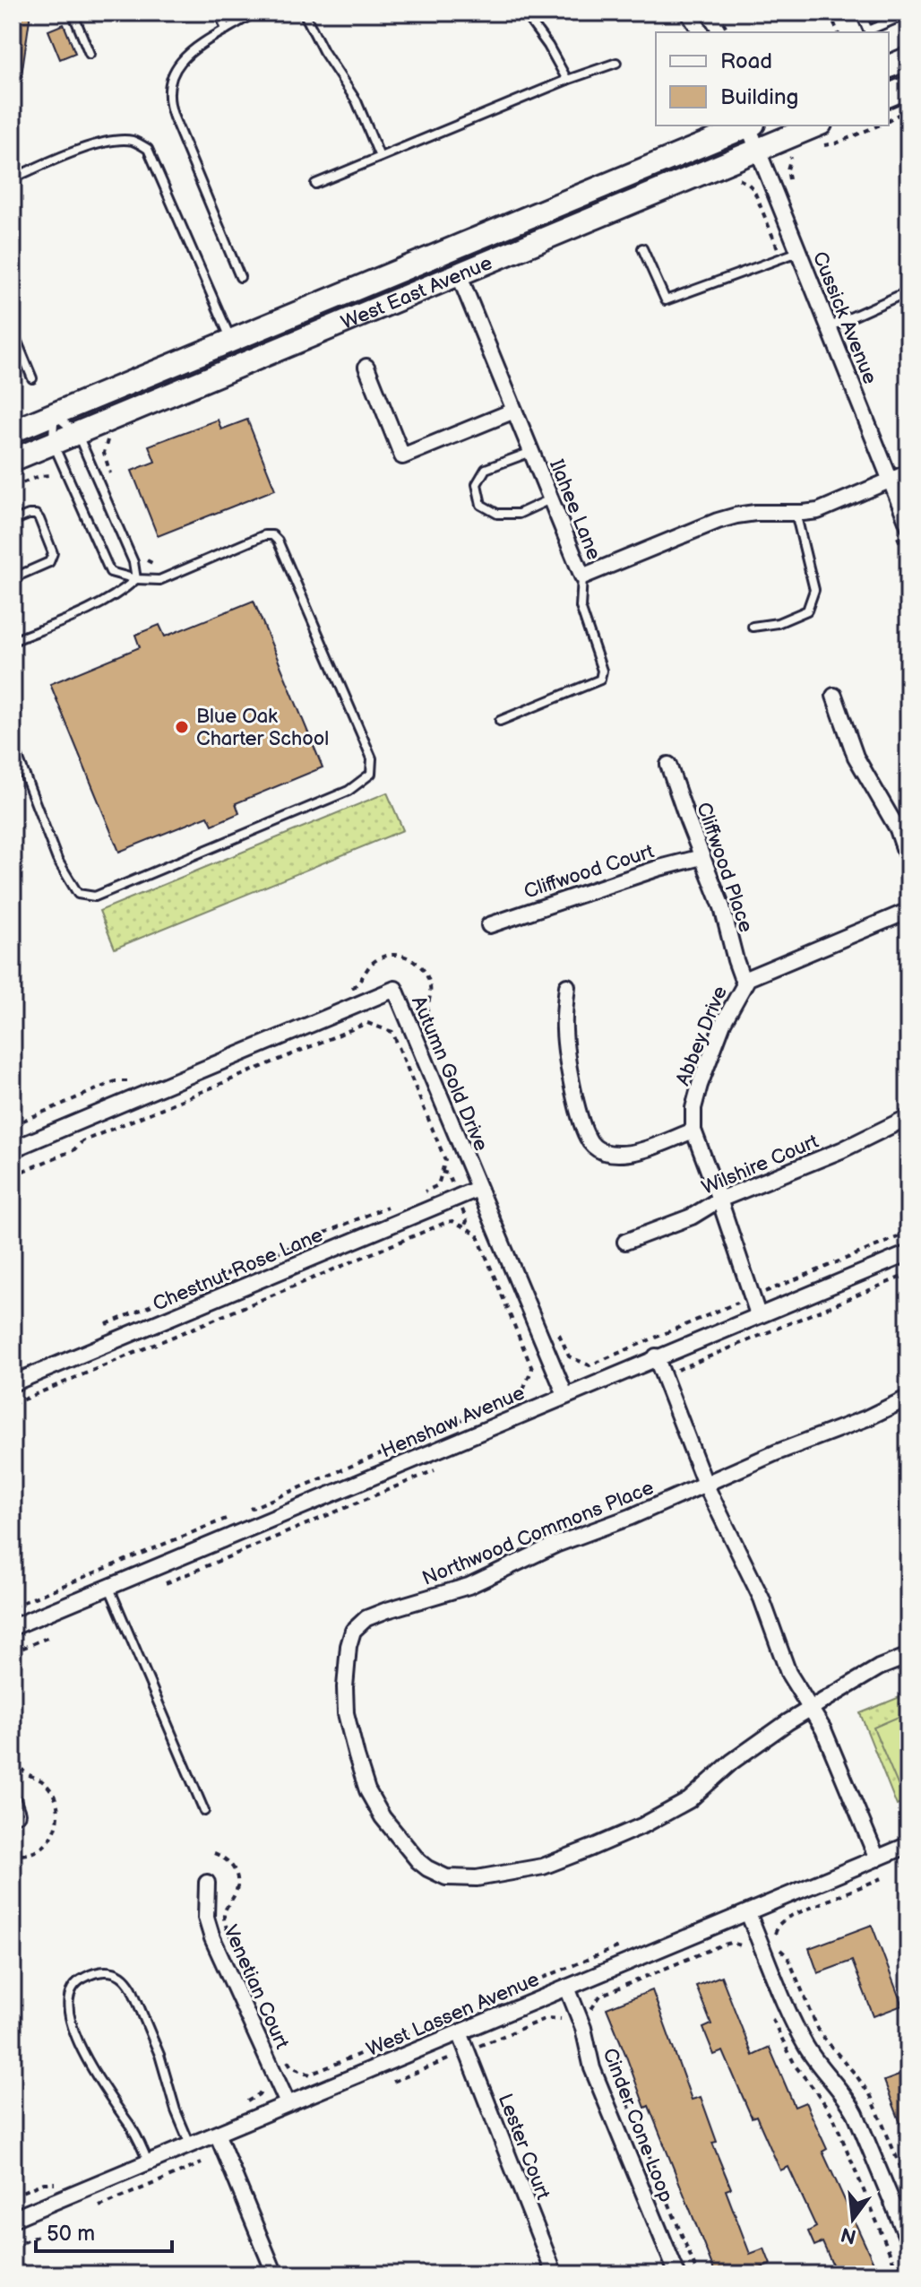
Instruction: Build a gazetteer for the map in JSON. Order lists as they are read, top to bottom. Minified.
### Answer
{"streets":{"main road":["West East Avenue"],"street":["Cussick Avenue","Ilahee Lane","Cliffwood Place","Cliffwood Court","Abbey Drive","Autumn Gold Drive","Wilshire Court","Chestnut Rose Lane","Henshaw Avenue","Northwood Commons Place","Venetian Court","West Lassen Avenue","Cinder Cone Loop","Lester Court"]},"crossings":[["West East Avenue","Cussick Avenue"],["West East Avenue","Ilahee Lane"],["Cussick Avenue","Ilahee Lane"],["Cliffwood Place","Cliffwood Court"],["Cliffwood Place","Abbey Drive"],["Abbey Drive","Wilshire Court"],["Abbey Drive","Henshaw Avenue"],["Autumn Gold Drive","Chestnut Rose Lane"],["Autumn Gold Drive","Henshaw Avenue"],["Venetian Court","West Lassen Avenue"],["West Lassen Avenue","Cinder Cone Loop"],["West Lassen Avenue","Lester Court"]],"places":["Blue Oak Charter School"],"legend":["Road","Building"],"scale_bar":"50 m","north":"bottom"}
